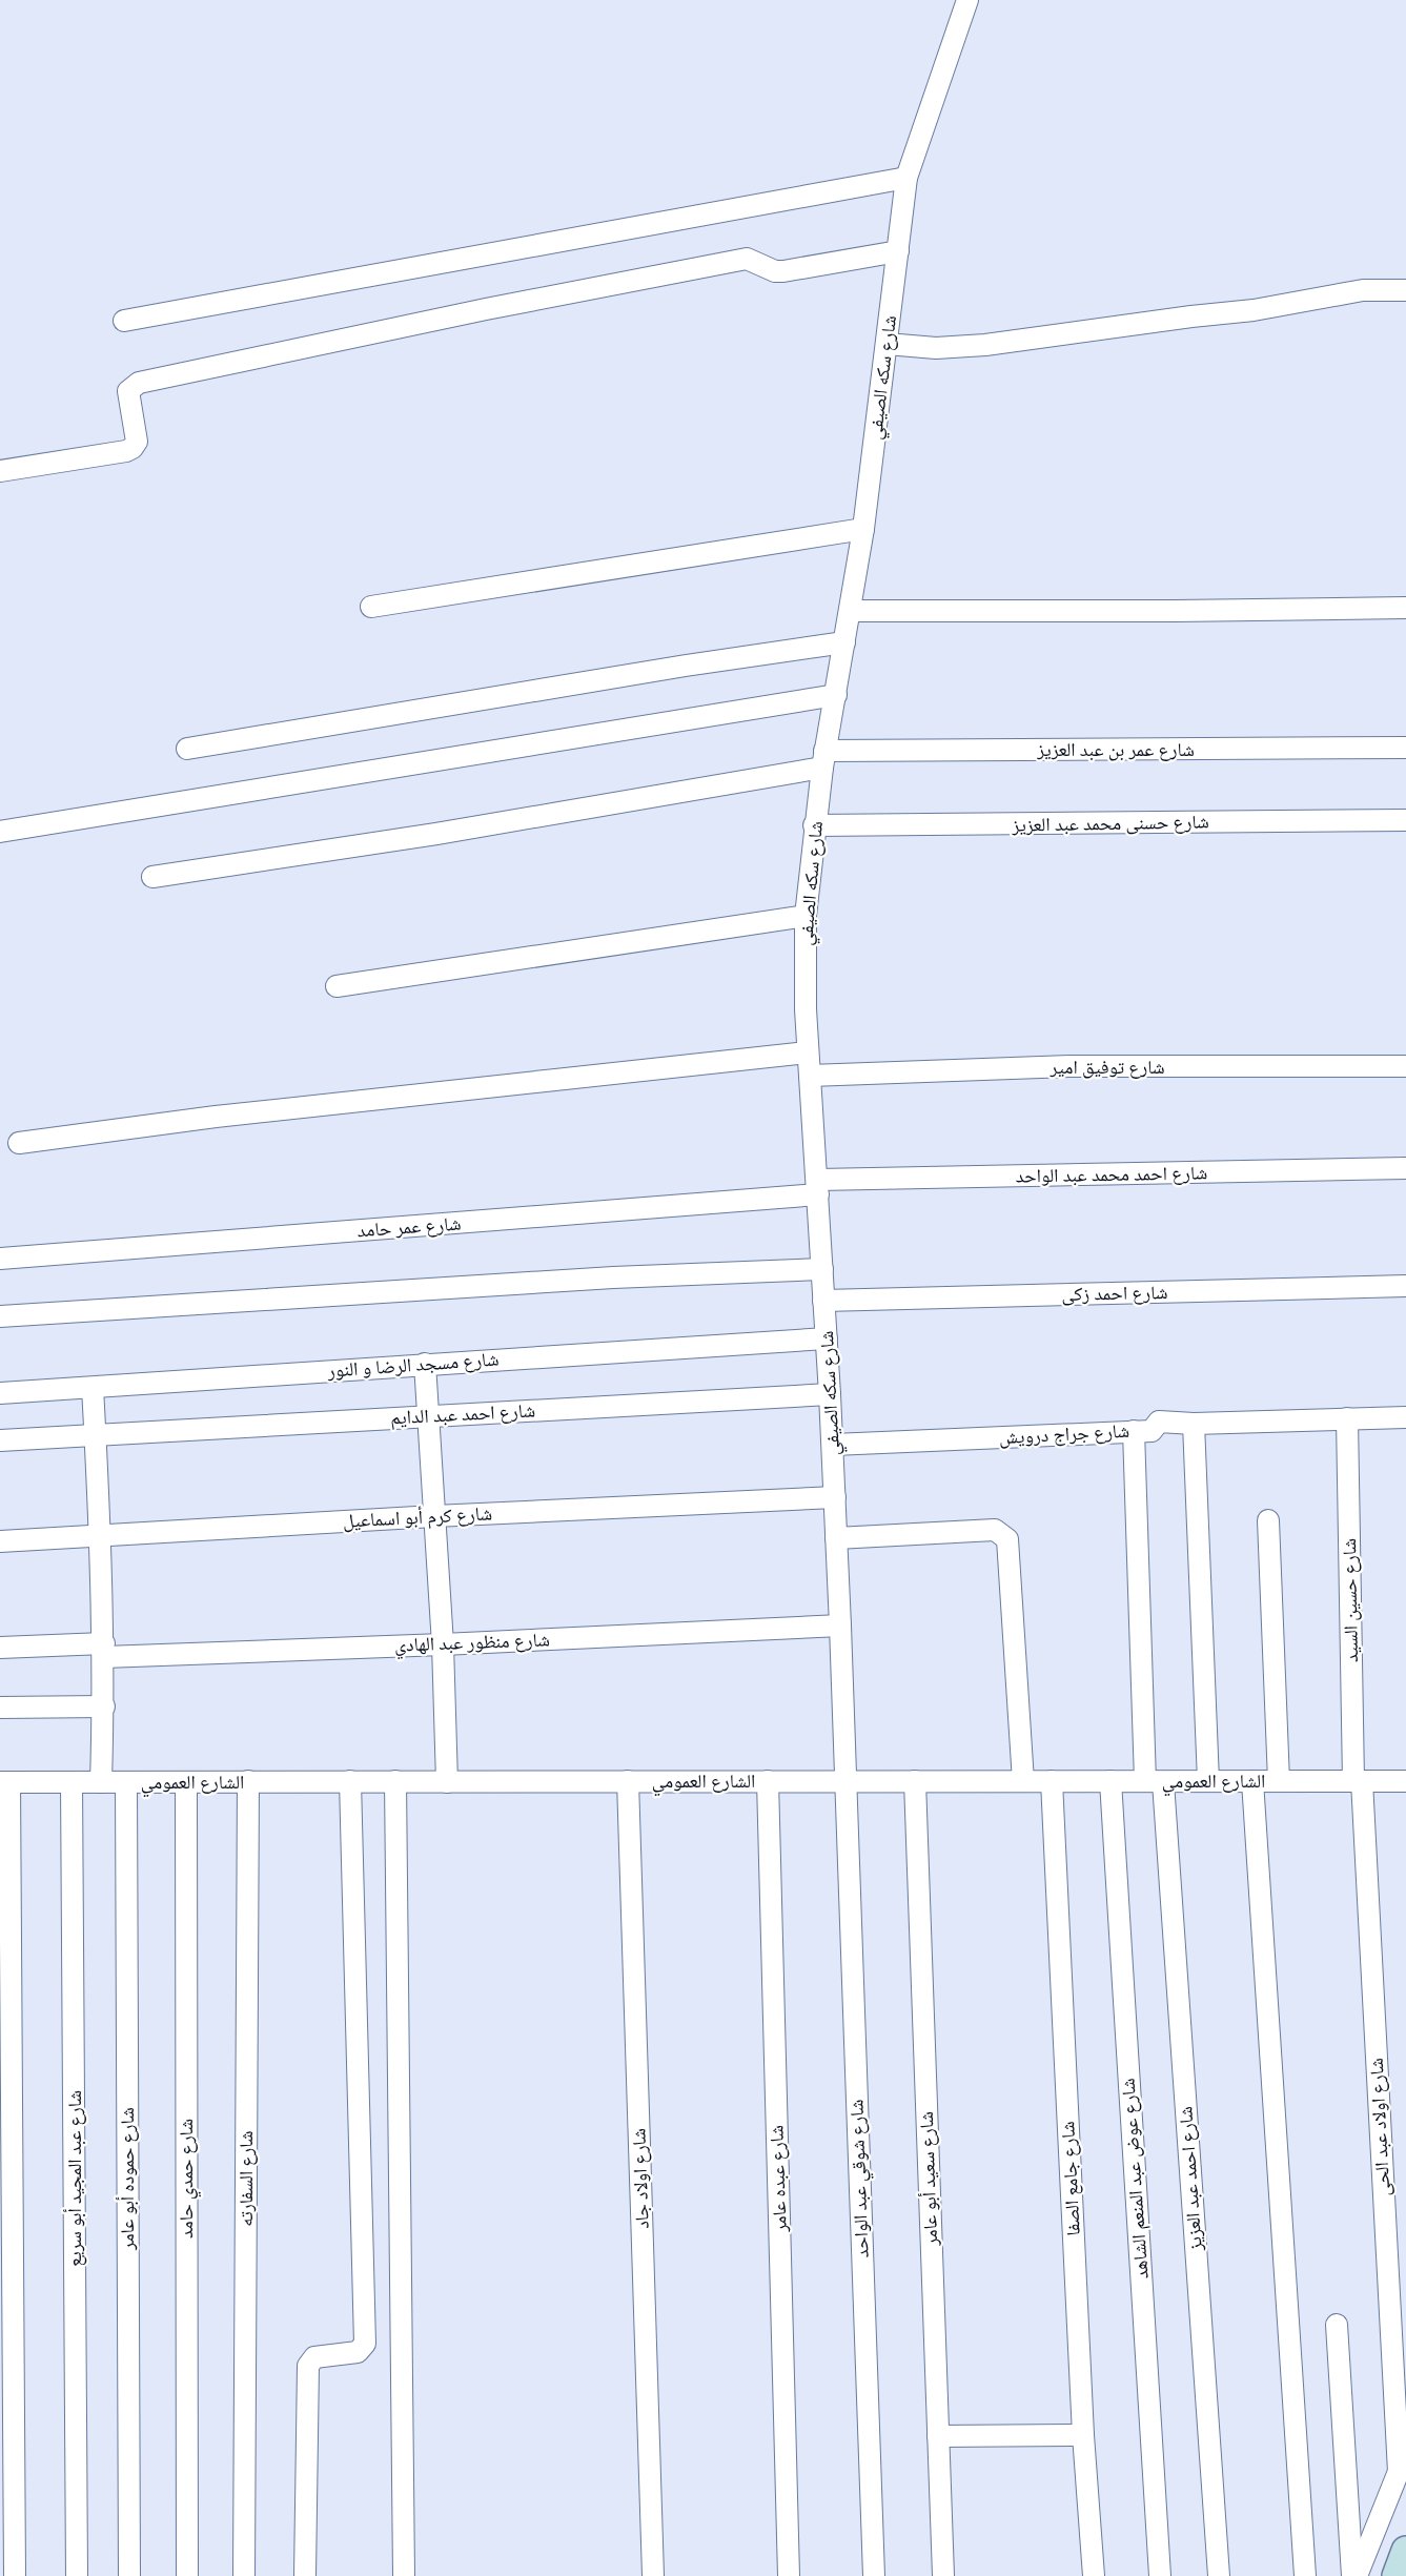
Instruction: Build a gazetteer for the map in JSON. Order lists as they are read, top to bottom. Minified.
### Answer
{"streets":{"street":["شارع سكه الصيفي","شارع عمر بن عبد العزيز","شارع حسنى محمد عبد العزيز","شارع توفيق امير","شارع احمد محمد عبد الواحد","شارع عمر حامد","شارع احمد زكى","شارع مسجد الرضا و النور","شارع احمد عبد الدايم","شارع جراج درويش","شارع كرم أبو اسماعيل","شارع حسين السيد","شارع منظور عبد الهادي","الشارع العمومي","شارع اولاد عبد الحى","شارع عبد المجيد أبو سريع","شارع حموده أبو عامر","شارع حمدي حامد","شارع السفارته","شارع اولاد جاد","شارع عبده عامر","شارع شوقي عبد الواحد","شارع سعيد أبو عامر","شارع جامع الصفا","شارع عوض عبد المنعم الشاهد","شارع احمد عبد العزيز"]},"crossings":[["شارع سكه الصيفي","شارع عمر بن عبد العزيز"],["شارع سكه الصيفي","شارع حسنى محمد عبد العزيز"],["شارع سكه الصيفي","شارع توفيق امير"],["شارع سكه الصيفي","شارع احمد محمد عبد الواحد"],["شارع سكه الصيفي","شارع عمر حامد"],["شارع سكه الصيفي","شارع احمد زكى"],["شارع سكه الصيفي","شارع مسجد الرضا و النور"],["شارع سكه الصيفي","شارع احمد عبد الدايم"],["شارع سكه الصيفي","شارع جراج درويش"],["شارع سكه الصيفي","شارع كرم أبو اسماعيل"],["شارع سكه الصيفي","شارع منظور عبد الهادي"],["شارع سكه الصيفي","الشارع العمومي"],["شارع سكه الصيفي","شارع شوقي عبد الواحد"],["شارع احمد محمد عبد الواحد","شارع عمر حامد"],["شارع جراج درويش","شارع حسين السيد"],["شارع جراج درويش","شارع احمد عبد العزيز"],["شارع حسين السيد","الشارع العمومي"],["شارع حسين السيد","شارع اولاد عبد الحى"],["الشارع العمومي","شارع اولاد عبد الحى"],["الشارع العمومي","شارع عبد المجيد أبو سريع"],["الشارع العمومي","شارع حموده أبو عامر"],["الشارع العمومي","شارع حمدي حامد"],["الشارع العمومي","شارع السفارته"],["الشارع العمومي","شارع اولاد جاد"],["الشارع العمومي","شارع عبده عامر"],["الشارع العمومي","شارع شوقي عبد الواحد"],["الشارع العمومي","شارع سعيد أبو عامر"],["الشارع العمومي","شارع جامع الصفا"],["الشارع العمومي","شارع عوض عبد المنعم الشاهد"],["الشارع العمومي","شارع احمد عبد العزيز"]]}
